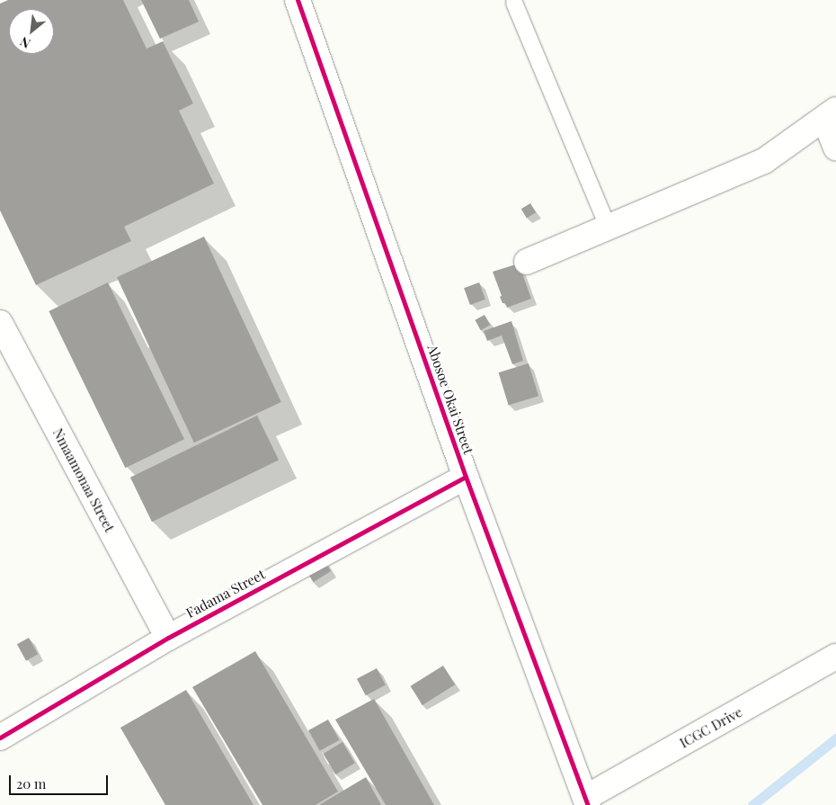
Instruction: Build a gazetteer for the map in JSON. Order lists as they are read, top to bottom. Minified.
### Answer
{"streets":{"street":["Abosoe Okai Street","Nmaamonaa Street","Fadama Street","ICGC Drive"]},"crossings":[["Abosoe Okai Street","Fadama Street"],["Abosoe Okai Street","ICGC Drive"],["Nmaamonaa Street","Fadama Street"]],"scale_bar":"20 m","north":"bottom left"}
